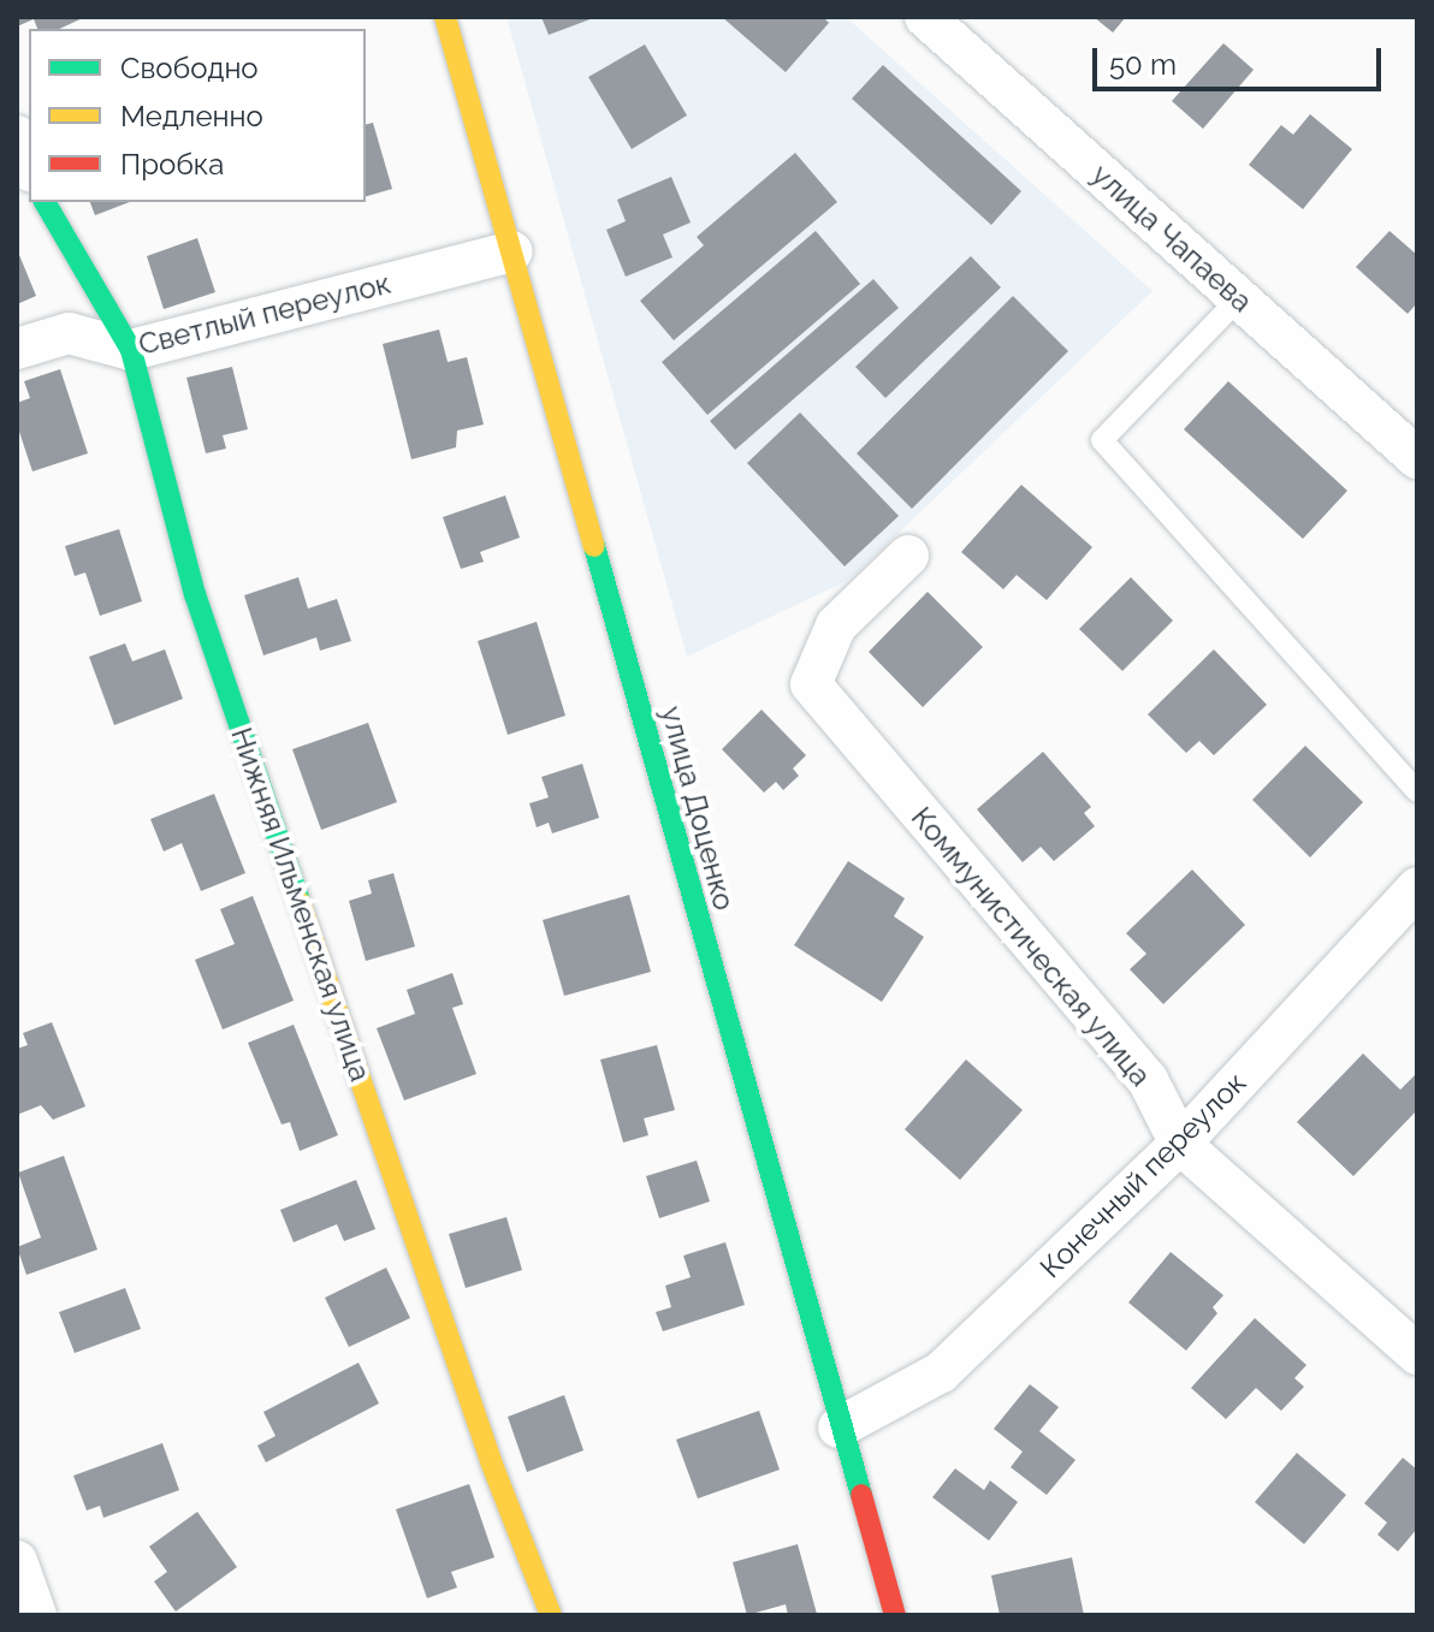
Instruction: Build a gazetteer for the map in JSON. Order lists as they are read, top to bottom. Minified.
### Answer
{"streets":{"main road":["улица Доценко","Нижняя Ильменская улица"],"street":["улица Чапаева","Светлый переулок","Коммунистическая улица","Конечный переулок"]},"crossings":[["Светлый переулок","улица Доценко"],["Светлый переулок","Нижняя Ильменская улица"],["улица Доценко","Конечный переулок"],["Коммунистическая улица","Конечный переулок"]],"legend":["Свободно","Медленно","Пробка"],"scale_bar":"50 m"}
